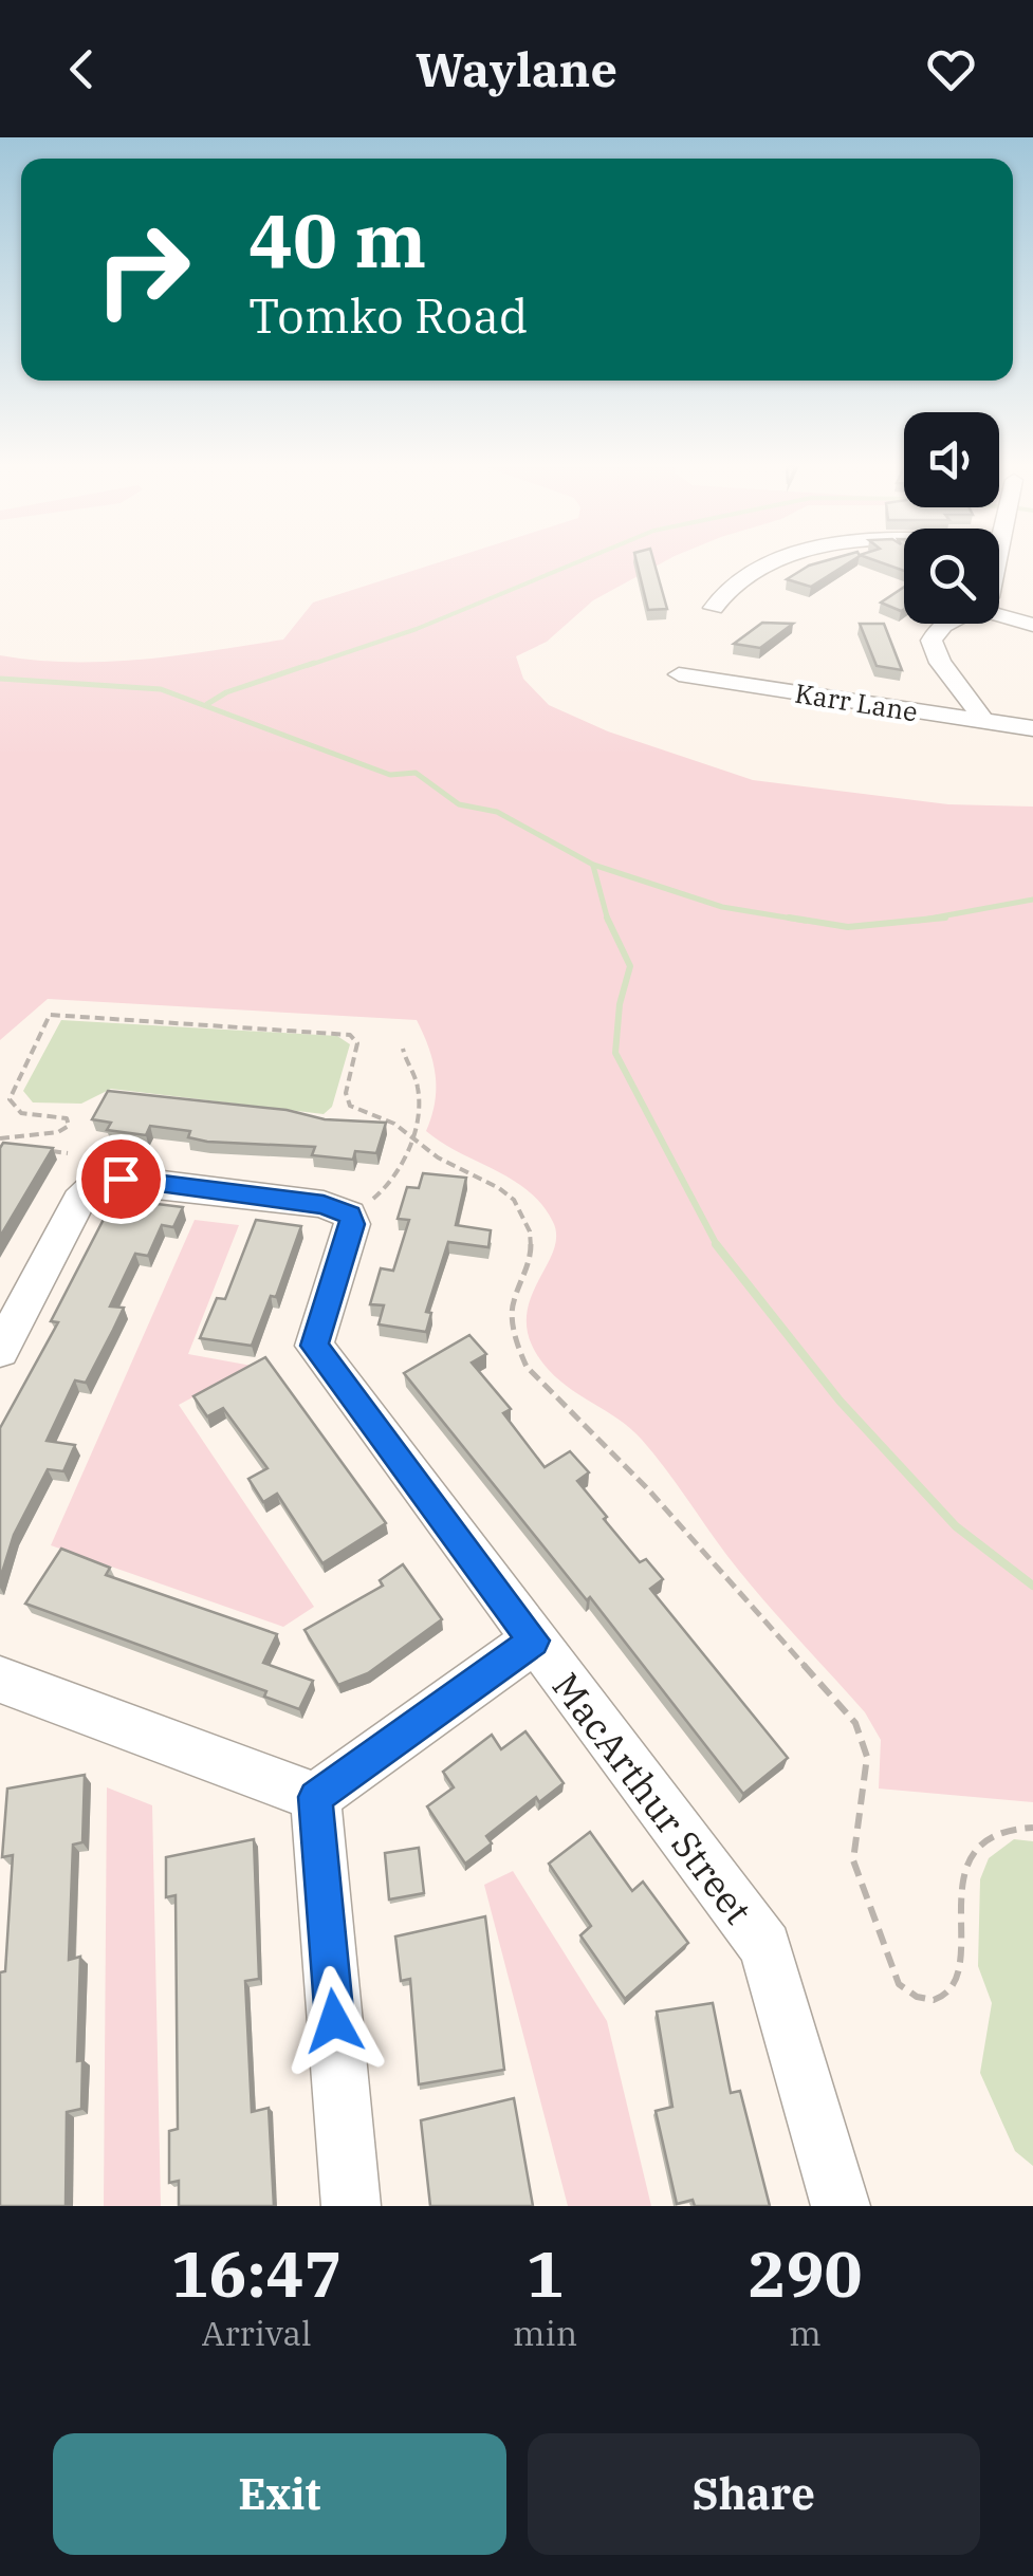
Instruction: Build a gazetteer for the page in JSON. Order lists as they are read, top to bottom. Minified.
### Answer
{"streets":{"street":["Karr Lane","MacArthur Street"]},"page":{"header":"Waylane","turn":["40 m","Tomko Road"],"eta":["16:47","Arrival","1","min","290","m"],"buttons":["Exit","Share"]}}
